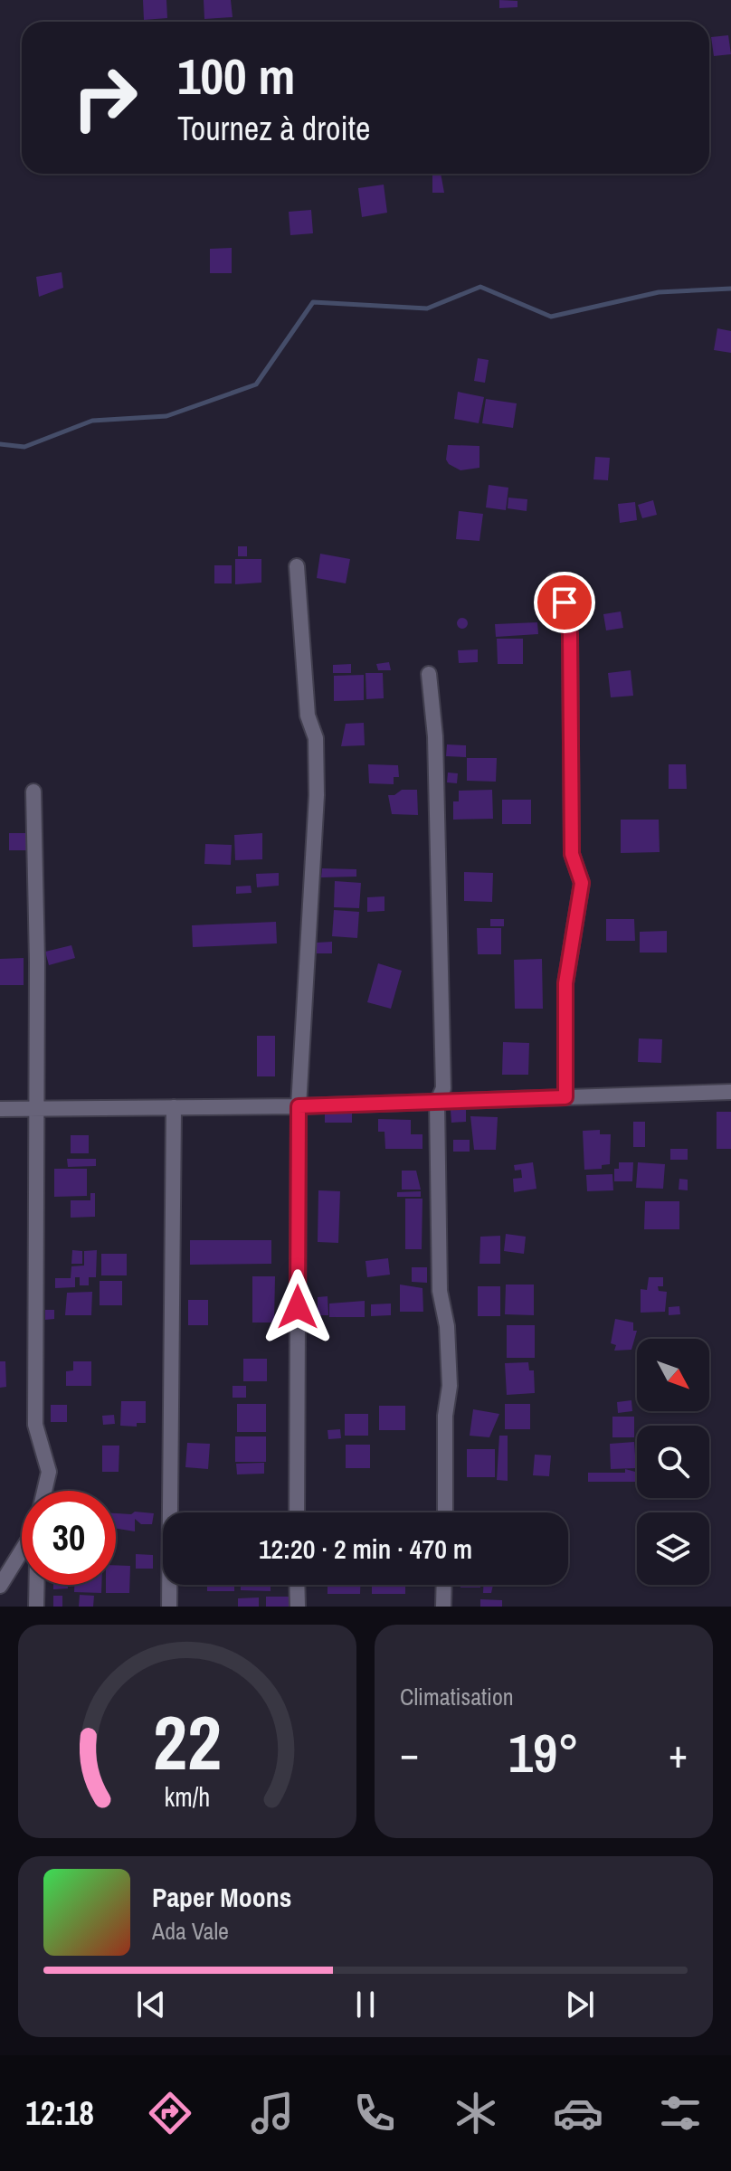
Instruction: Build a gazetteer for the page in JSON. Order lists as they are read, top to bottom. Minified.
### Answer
{"north":"bottom right","page":{"turn":["100 m","Tournez à droite"],"limit":"30","trip":"12:20 · 2 min · 470 m","tile":"Climatisation","heat":["−","19°","+"],"song":["Paper Moons","Ada Vale"],"tabs":"12:18","gauge":["22","km/h"]}}
